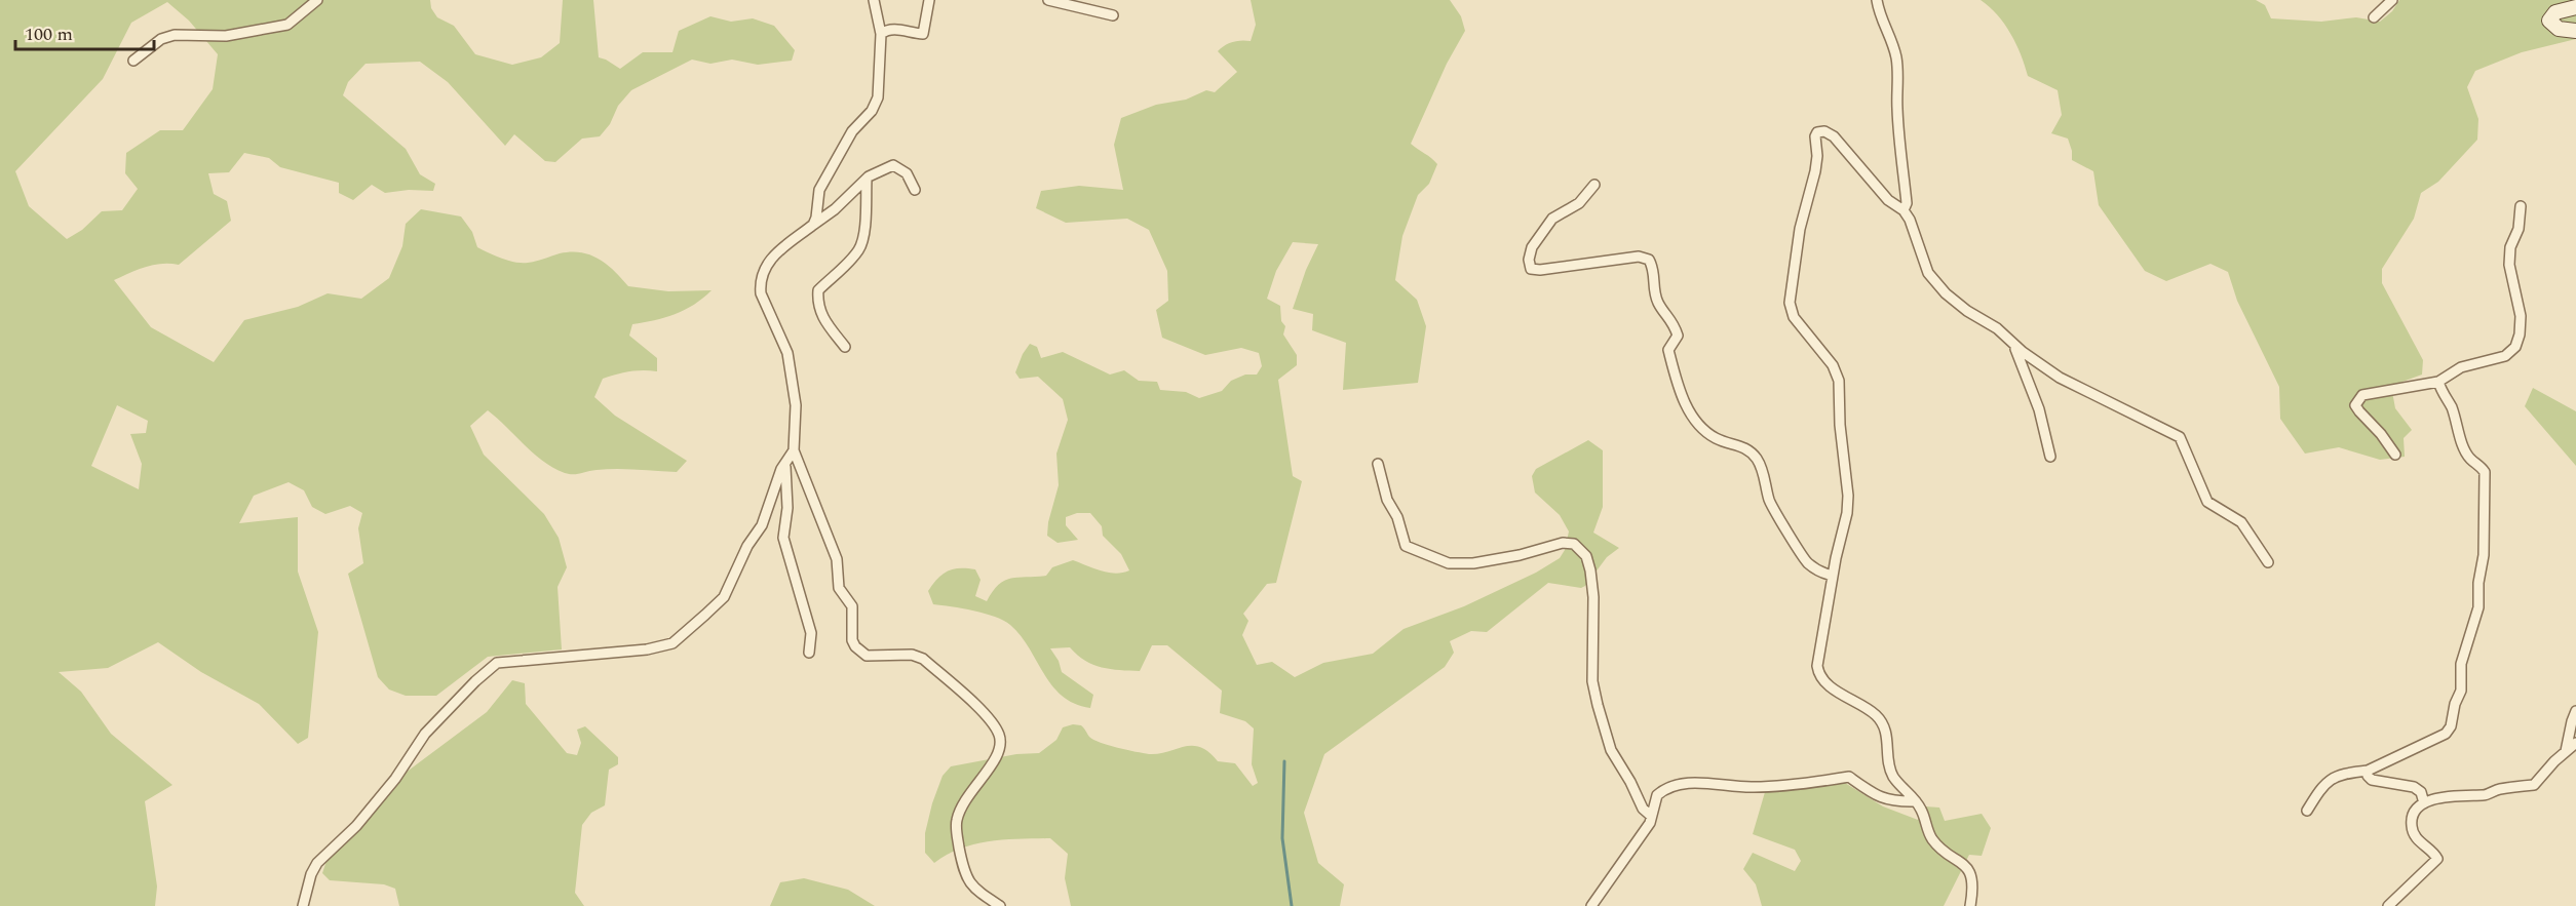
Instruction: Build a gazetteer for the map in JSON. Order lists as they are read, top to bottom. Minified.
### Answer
{"scale_bar":"100 m"}
